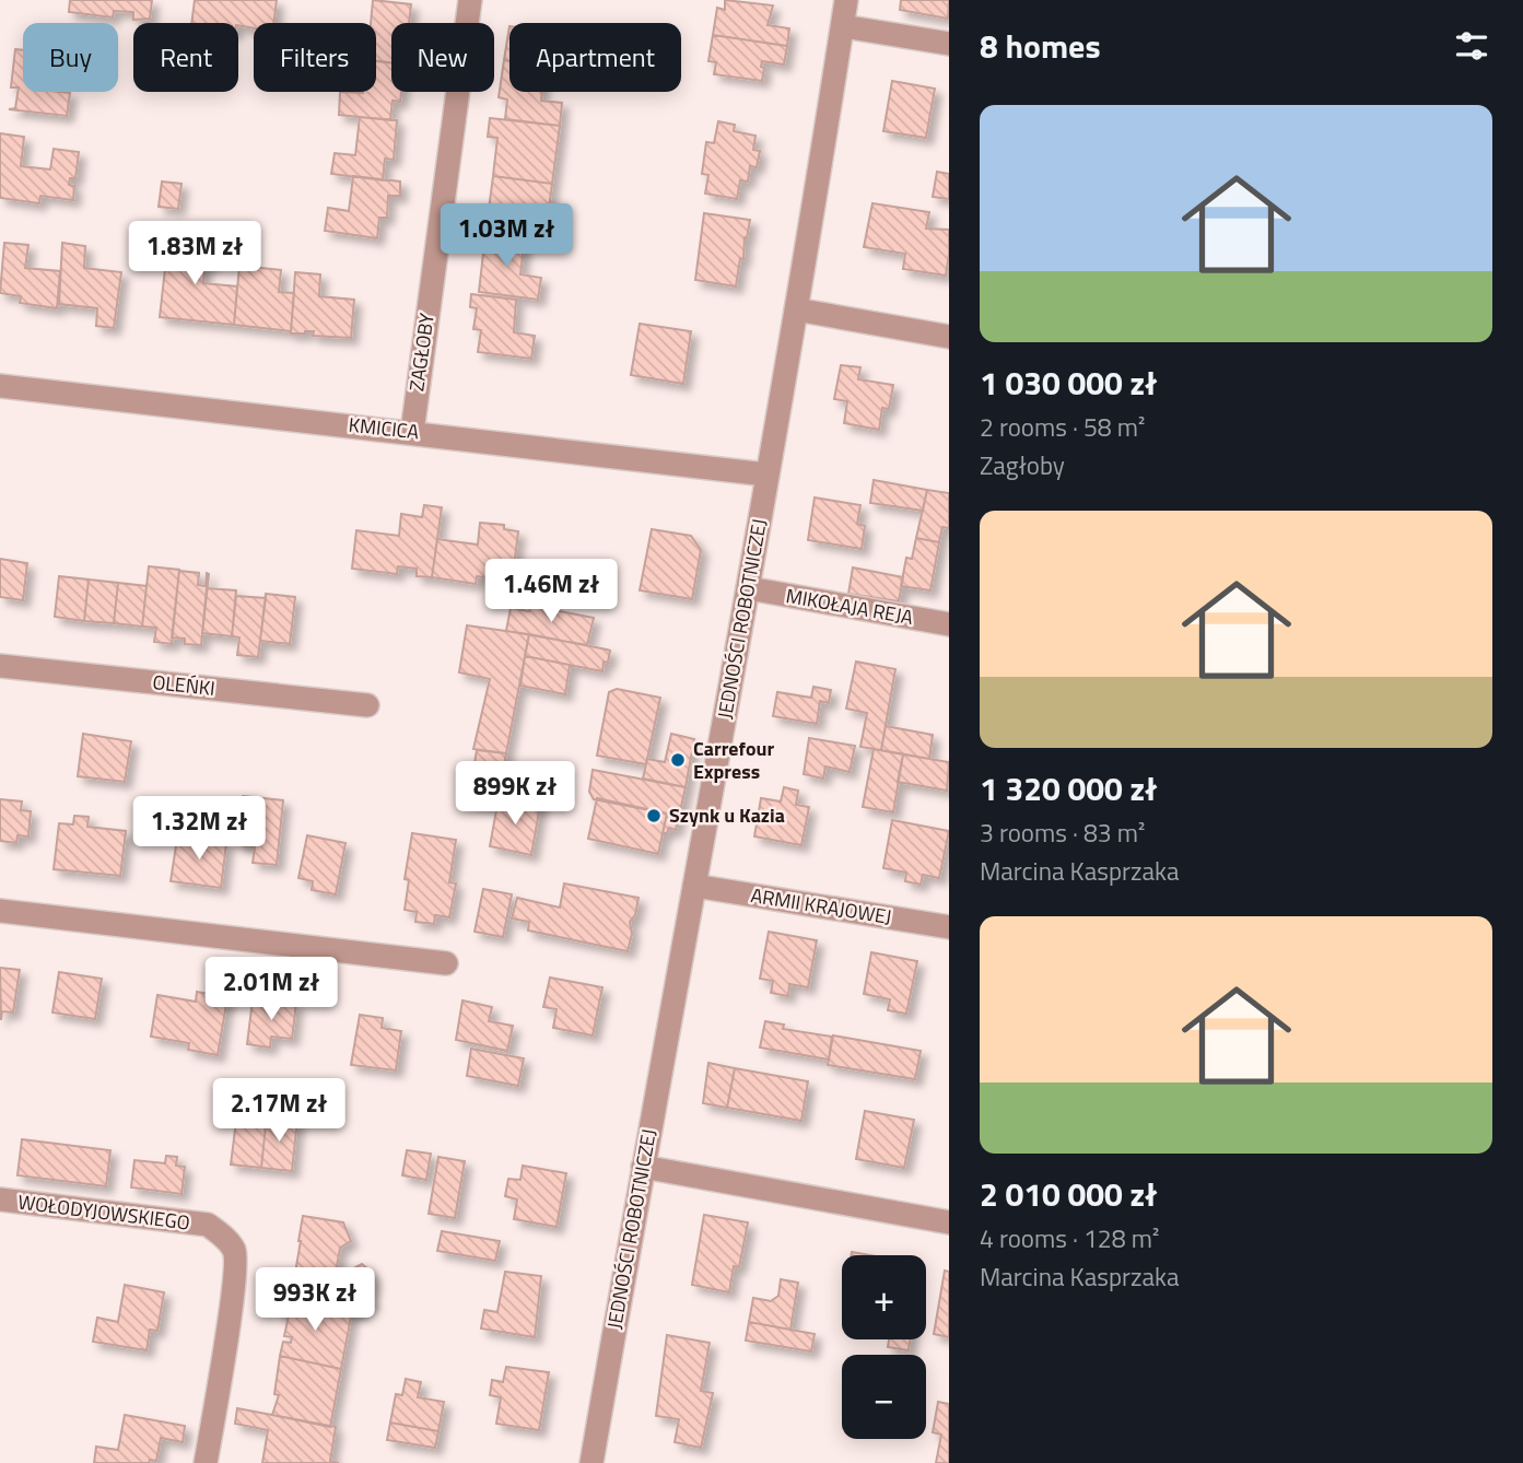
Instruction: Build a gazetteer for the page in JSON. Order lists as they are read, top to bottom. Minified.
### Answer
{"streets":{"street":["ZAGŁOBY","KMICICA","MIKOŁAJA REJA","JEDNOŚCI ROBOTNICZEJ","OLEŃKI","ARMII KRAJOWEJ","WOŁODYJOWSKIEGO"]},"crossings":[["ZAGŁOBY","KMICICA"],["KMICICA","JEDNOŚCI ROBOTNICZEJ"],["MIKOŁAJA REJA","JEDNOŚCI ROBOTNICZEJ"],["JEDNOŚCI ROBOTNICZEJ","ARMII KRAJOWEJ"]],"places":["Carrefour Express","Szynk u Kazia"],"page":{"heading":"8 homes","chip":["Buy","Rent","Filters","New","Apartment"],"list":[{"name":"1 030 000 zł","note":"2 rooms · 58 m² · Zagłoby"},{"name":"1 320 000 zł","note":"3 rooms · 83 m² · Marcina Kasprzaka"},{"name":"2 010 000 zł","note":"4 rooms · 128 m² · Marcina Kasprzaka"}],"price":["1.03M zł","1.83M zł","1.46M zł","899K zł","1.32M zł","2.01M zł","2.17M zł","993K zł"],"map_buttons":["+","−"]}}
